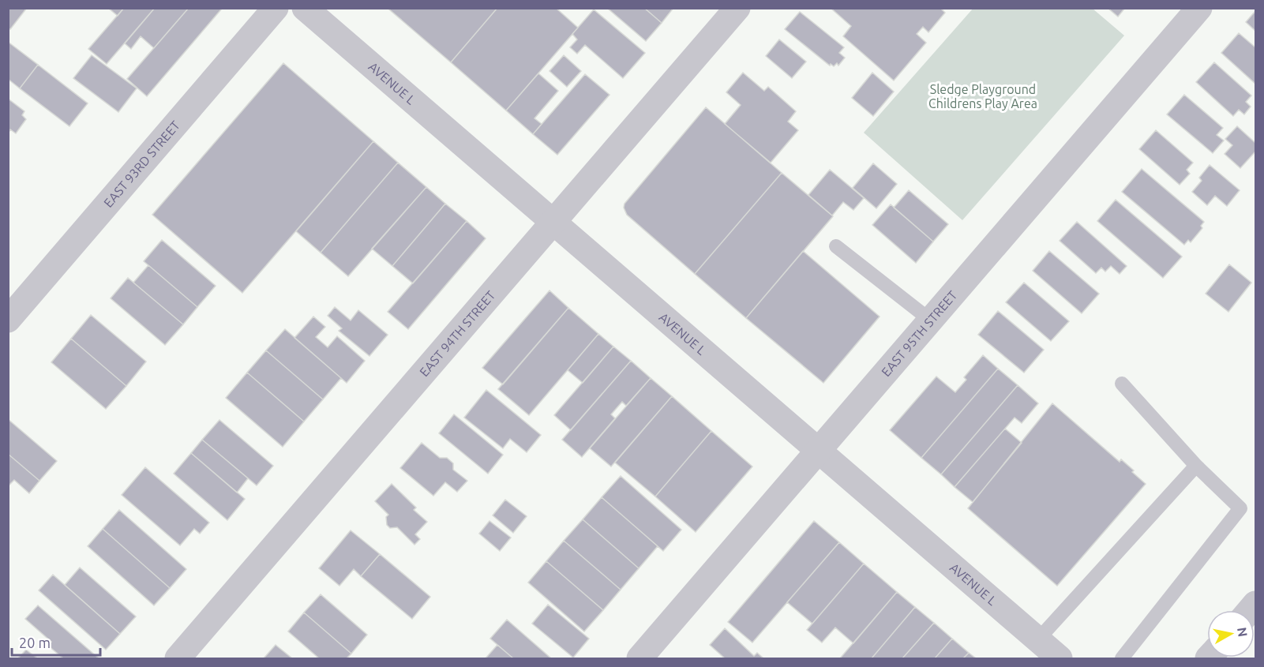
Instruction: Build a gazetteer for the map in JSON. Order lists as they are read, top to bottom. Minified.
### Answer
{"streets":{"street":["AVENUE L","EAST 93RD STREET","EAST 94TH STREET","EAST 95TH STREET"]},"crossings":[["AVENUE L","EAST 94TH STREET"],["AVENUE L","EAST 95TH STREET"]],"parks":["Sledge Playground Childrens Play Area"],"scale_bar":"20 m","north":"right"}
